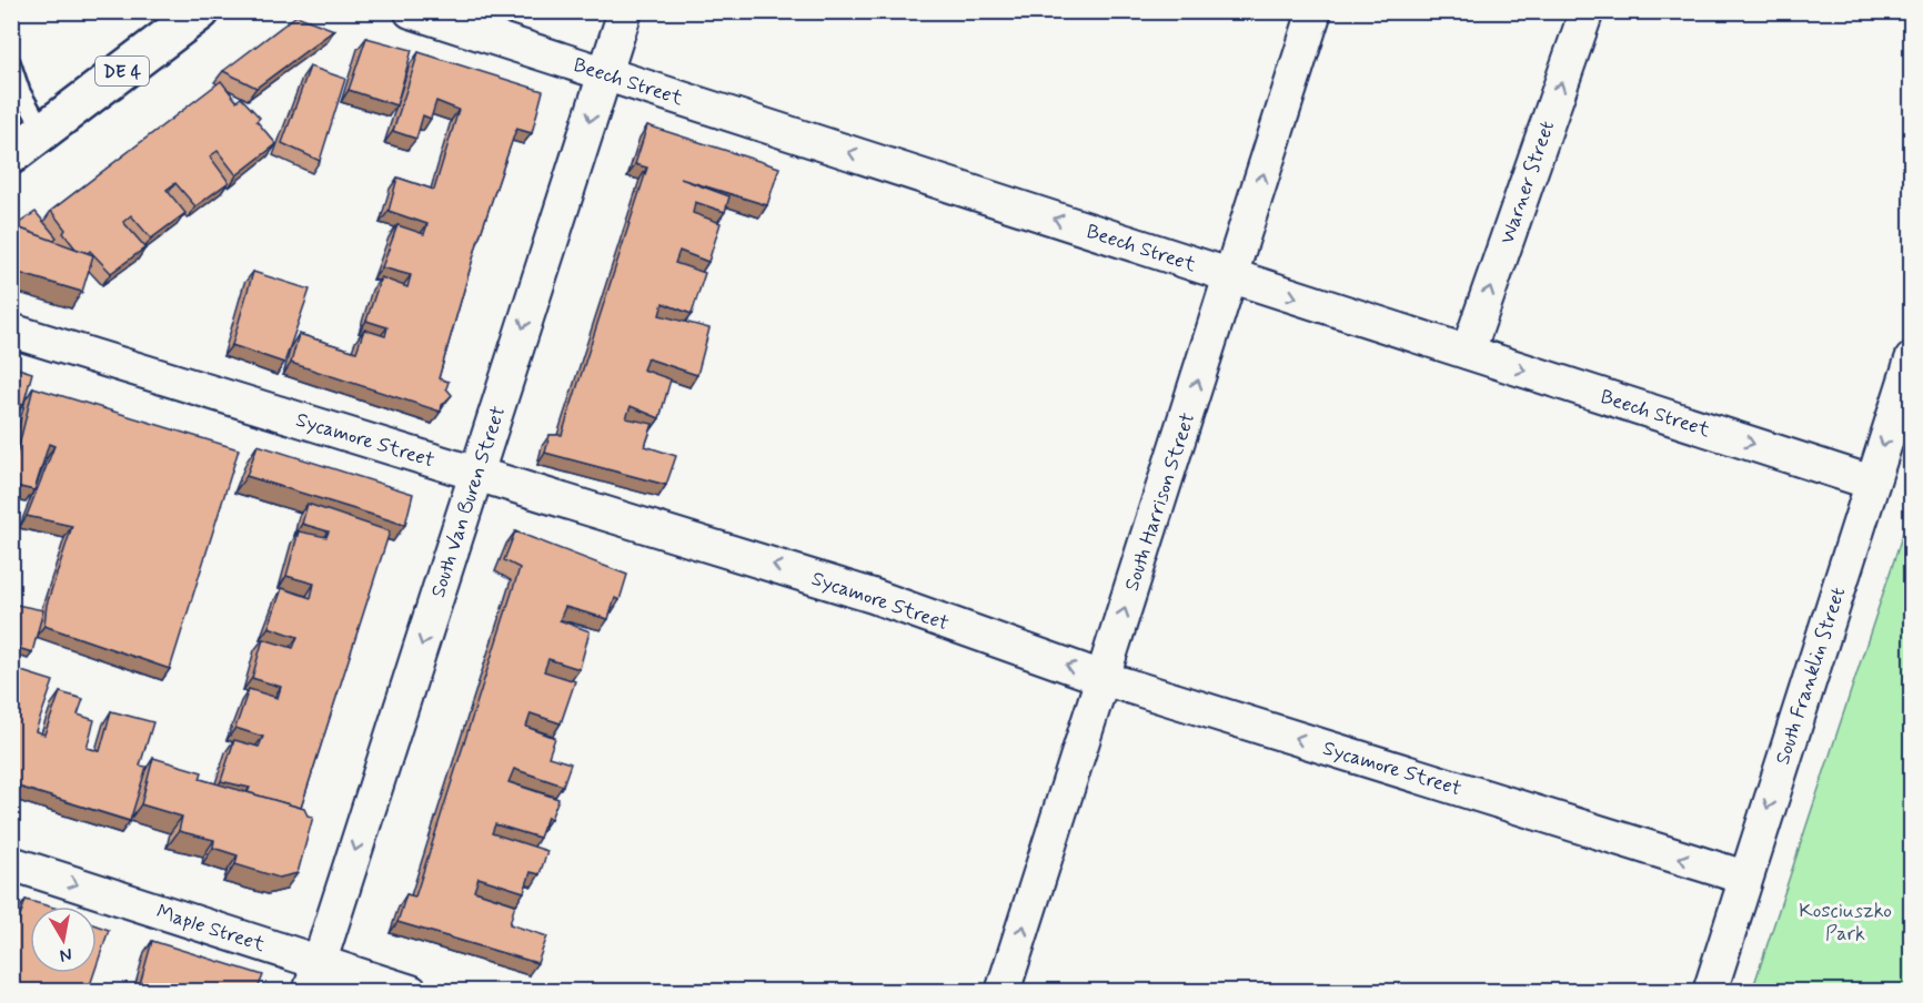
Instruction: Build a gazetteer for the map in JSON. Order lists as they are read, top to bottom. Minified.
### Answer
{"streets":{"main road":["DE 4"],"street":["Beech Street","Warner Street","Sycamore Street","South Van Buren Street","South Harrison Street","South Franklin Street","Maple Street"]},"crossings":[["Beech Street","Warner Street"],["Beech Street","South Van Buren Street"],["Beech Street","South Harrison Street"],["Beech Street","South Franklin Street"],["Sycamore Street","South Van Buren Street"],["Sycamore Street","South Harrison Street"],["Sycamore Street","South Franklin Street"],["South Van Buren Street","Maple Street"]],"one_way":["Warner Street","Sycamore Street","South Van Buren Street","South Harrison Street","South Franklin Street","Maple Street"],"parks":["Kosciuszko Park"],"north":"bottom"}
